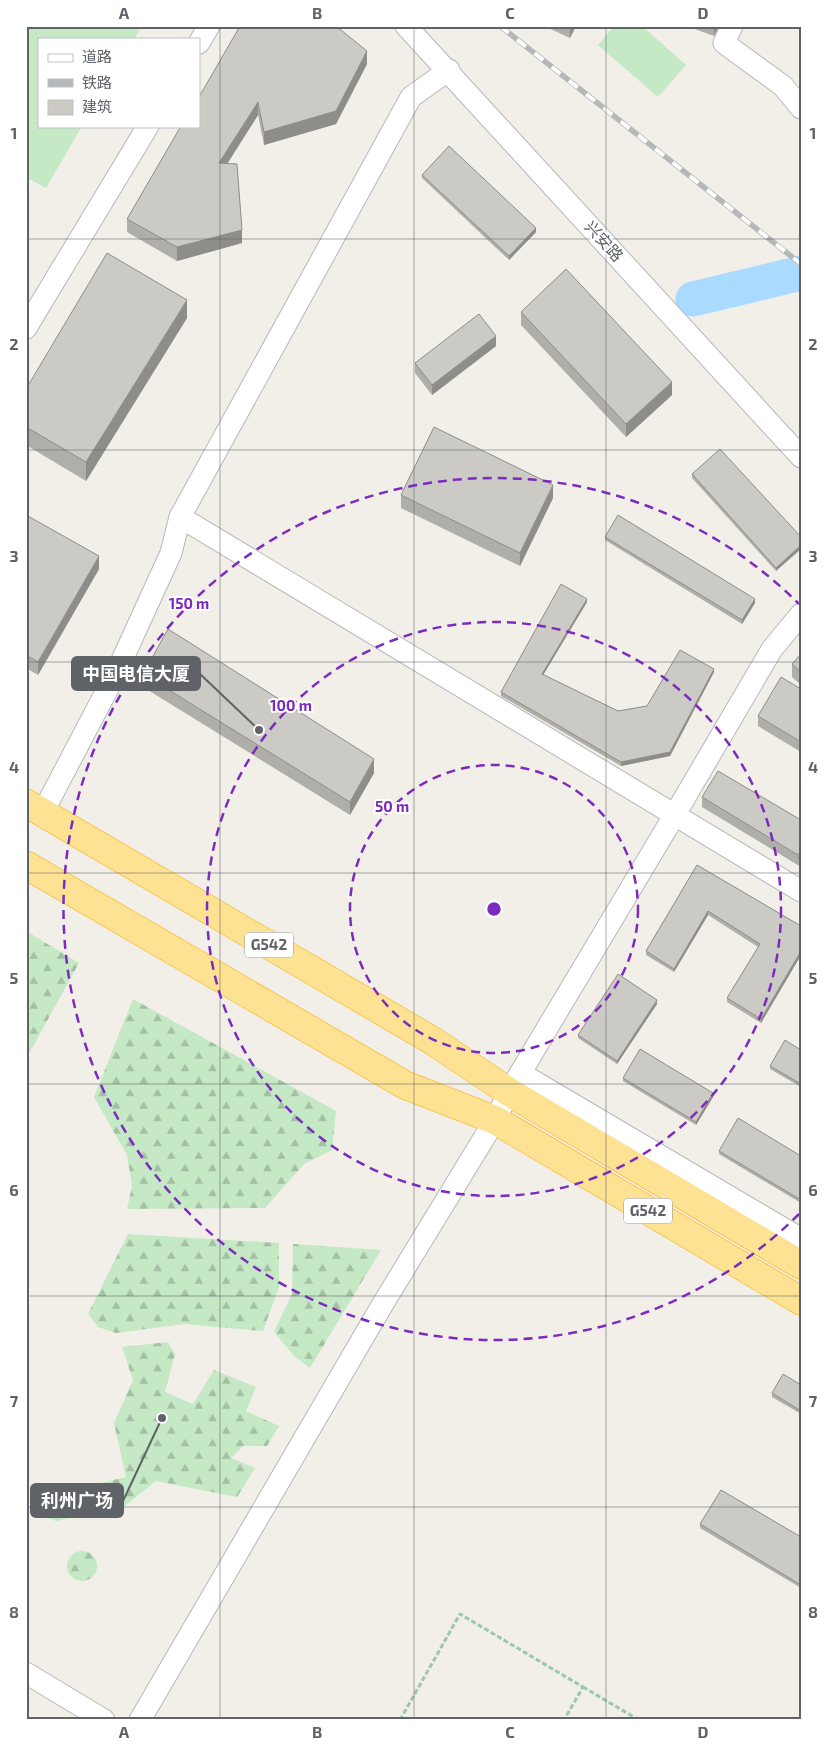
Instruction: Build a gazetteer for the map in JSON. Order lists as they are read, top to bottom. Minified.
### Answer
{"streets":{"highway":["G542"],"street":["兴安路"]},"places":["中国电信大厦","利州广场"],"legend":["道路","铁路","建筑"],"grid":{"columns":["A","B","C","D"],"rows":["1","2","3","4","5","6","7","8"]},"rings":["150 m","100 m","50 m"]}
